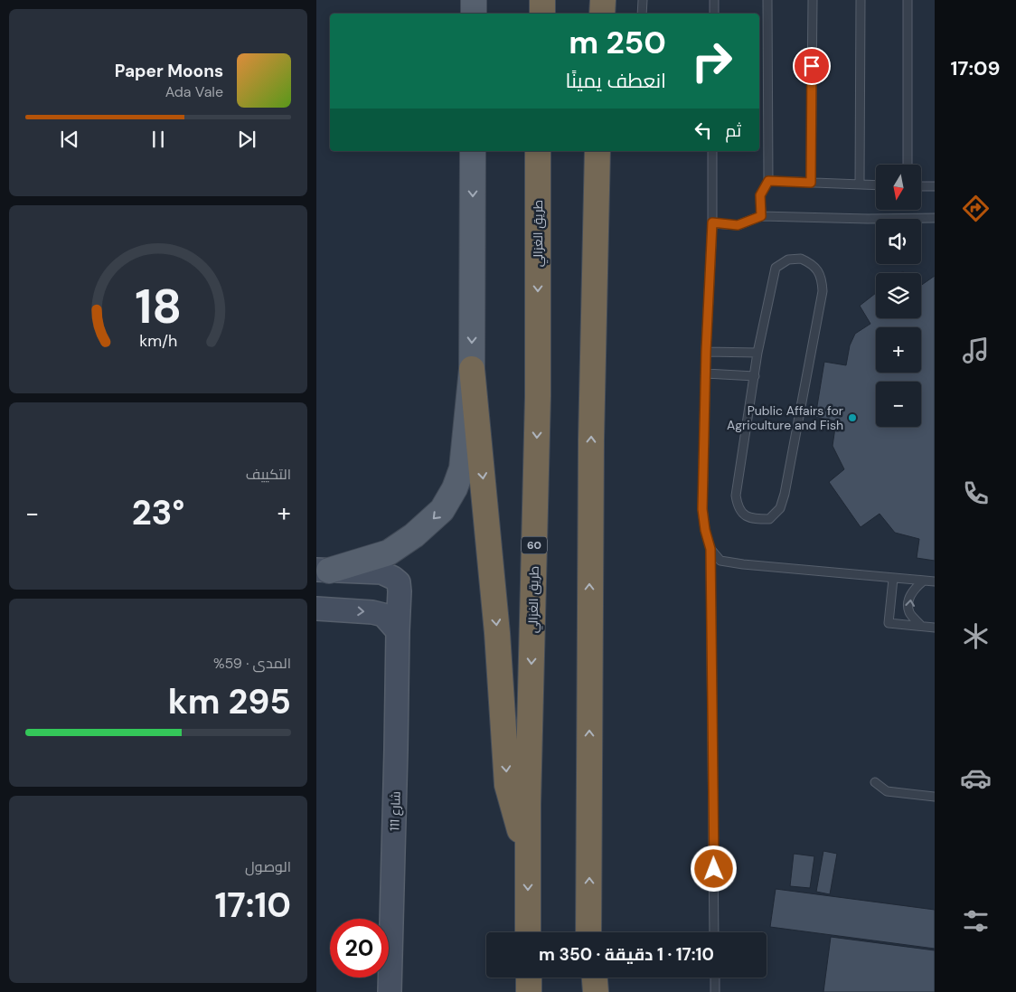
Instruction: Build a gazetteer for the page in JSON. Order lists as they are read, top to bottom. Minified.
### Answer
{"streets":{"highway":["طريق الغزالي","60"],"street":["شارع 111"]},"places":["Public Affairs for Agriculture and Fish"],"north":"bottom","page":{"tabs":"17:09","turn":["250 m","انعطف يمينًا"],"song":["Paper Moons","Ada Vale"],"then":"ثم","map_buttons":["+","−"],"tile":["التكييف",["المدى · 59%","295 km"],["الوصول","17:10"]],"heat":["−","23°","+"],"limit":"20","trip":"17:10 · 1 دقيقة · 350 m","gauge":["18","km/h"]}}
